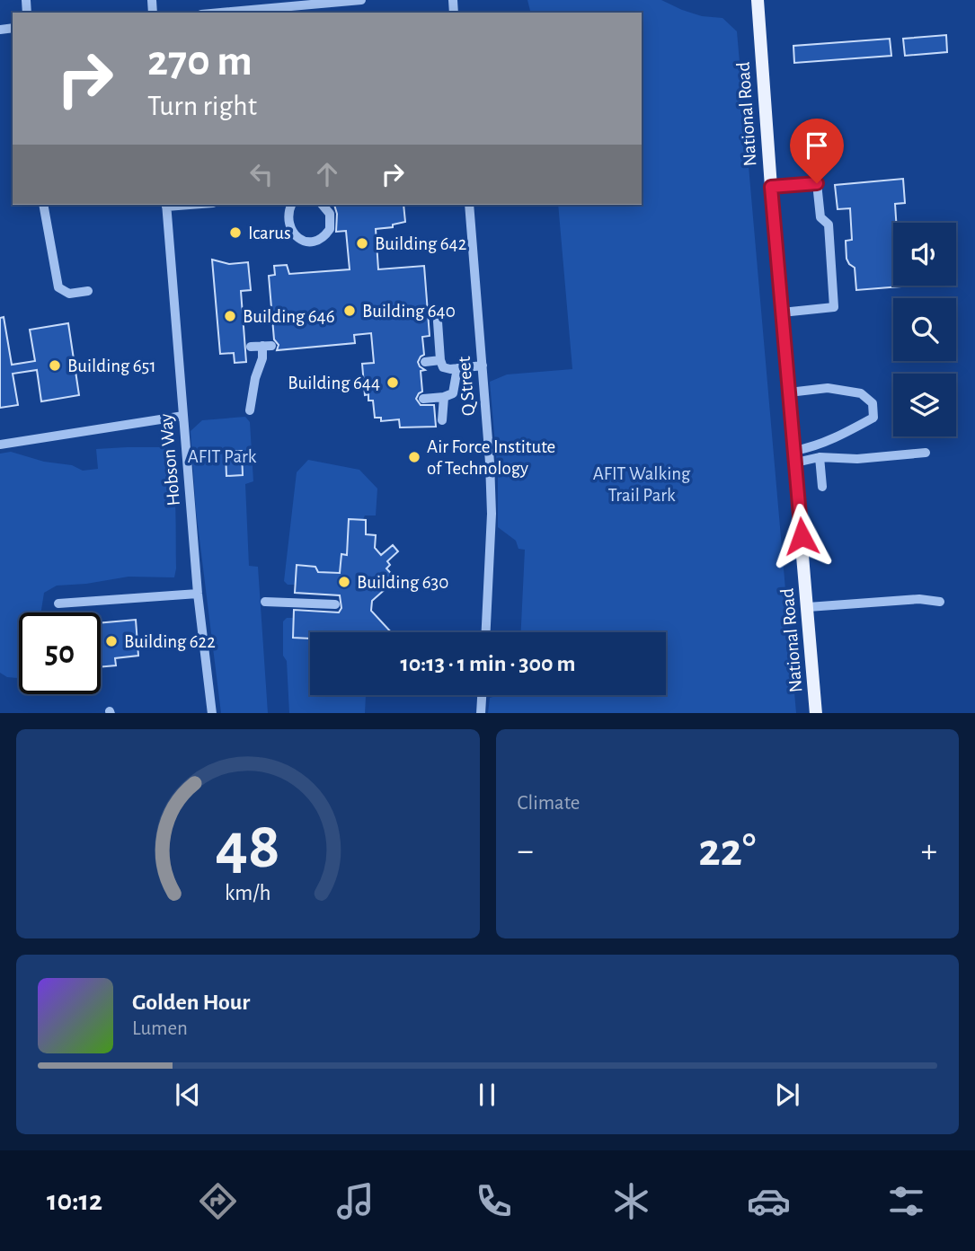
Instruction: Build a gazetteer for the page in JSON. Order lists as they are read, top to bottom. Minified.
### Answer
{"streets":{"main road":["National Road"],"street":["Q Street","Hobson Way"]},"parks":["AFIT Park","AFIT Walking Trail Park"],"places":["Icarus","Building 642","Building 640","Building 646","Building 651","Building 644","Air Force Institute of Technology","Building 630","Building 622"],"page":{"turn":["270 m","Turn right"],"limit":"50","trip":"10:13 · 1 min · 300 m","tile":"Climate","heat":["−","22°","+"],"song":["Golden Hour","Lumen"],"tabs":"10:12","gauge":["48","km/h"]}}
